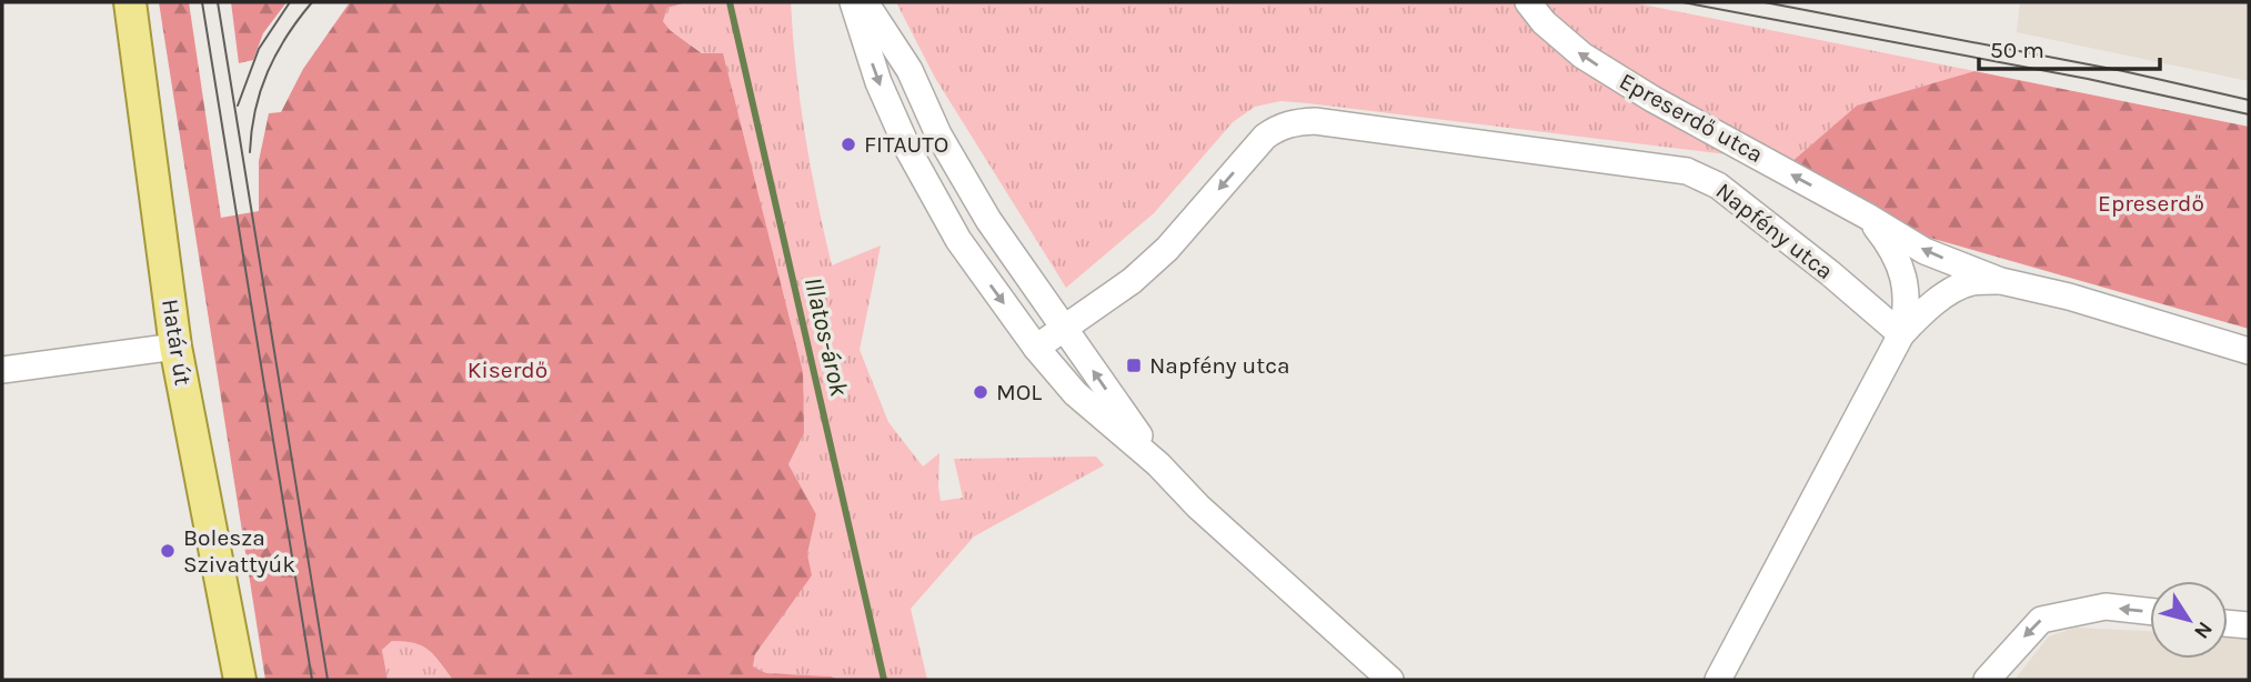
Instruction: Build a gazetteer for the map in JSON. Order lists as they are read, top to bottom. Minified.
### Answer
{"streets":{"main road":["Határ út"],"street":["Epreserdő utca","Napfény utca"]},"crossings":[["Epreserdő utca","Napfény utca"]],"one_way":["Epreserdő utca","Napfény utca"],"water":["Illatos-árok"],"parks":["Epreserdő","Kiserdő"],"places":{"other":["FITAUTO","MOL","Bolesza Szivattyúk"],"transit":["Napfény utca"]},"scale_bar":"50 m","north":"bottom right"}
